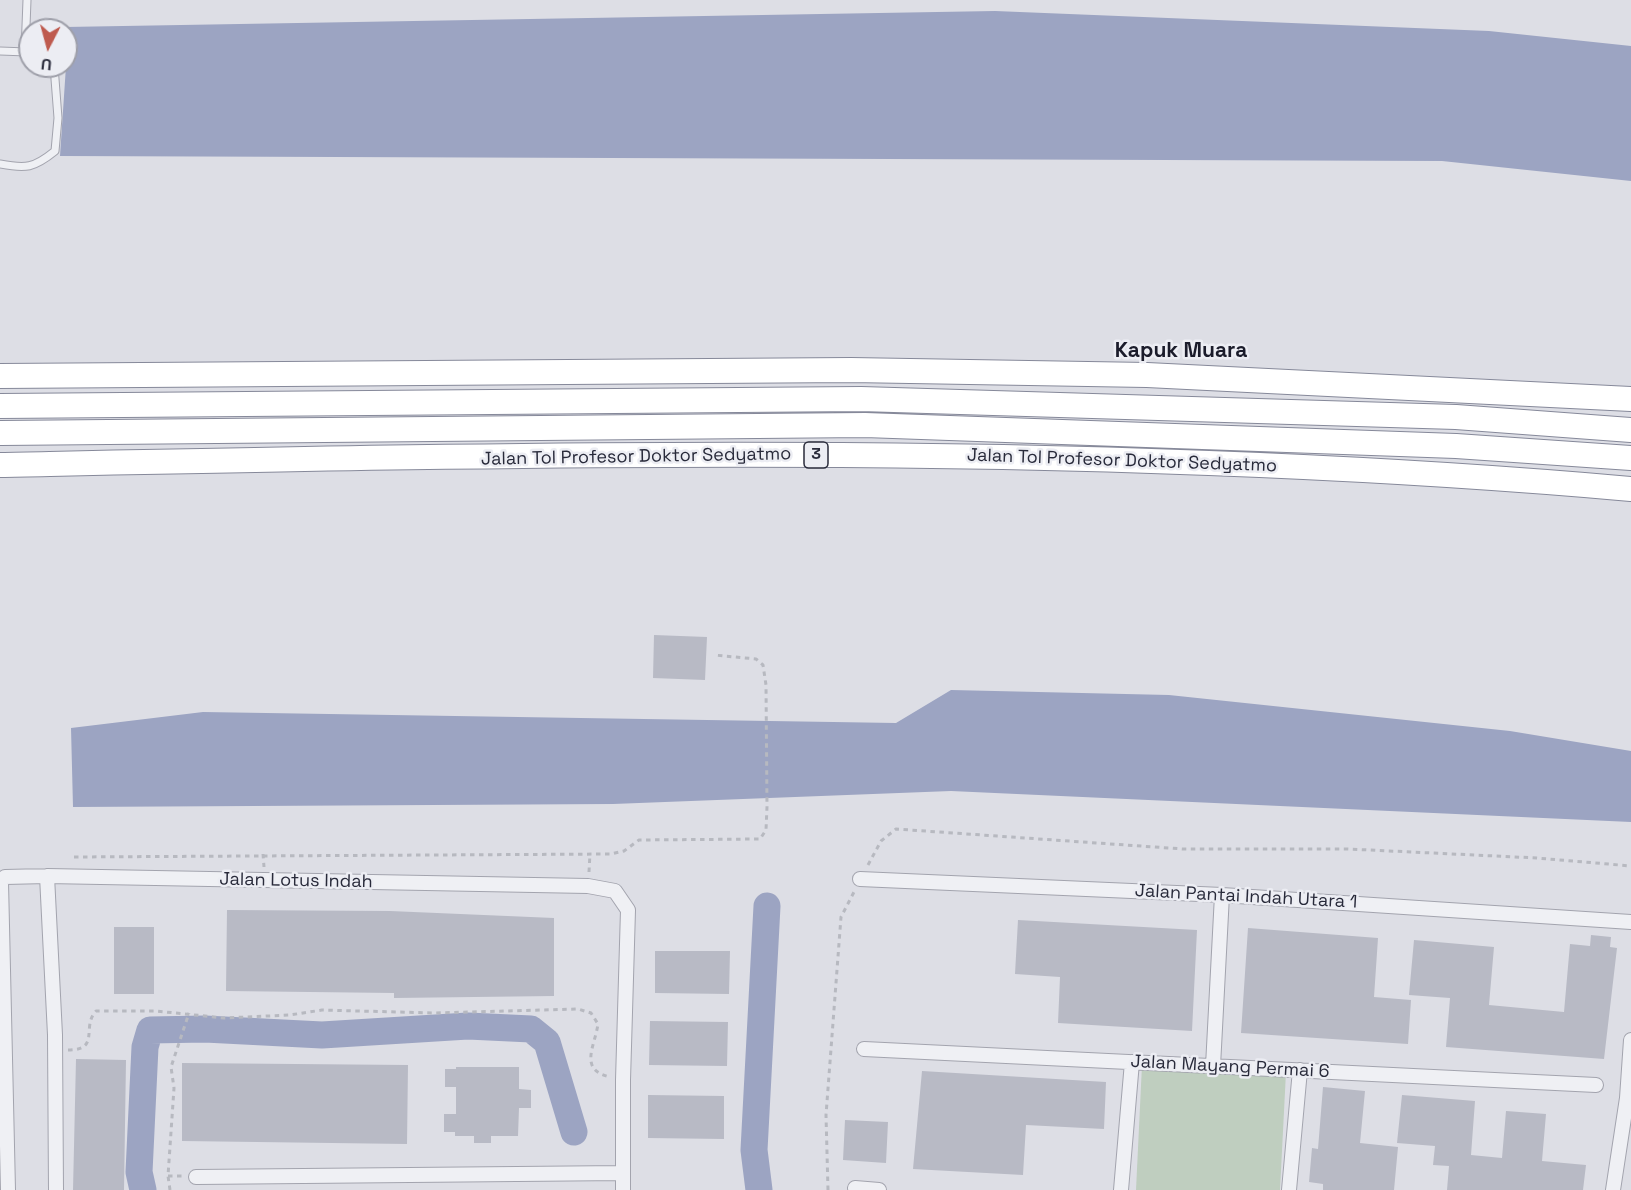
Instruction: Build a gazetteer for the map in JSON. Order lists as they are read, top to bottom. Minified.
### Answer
{"streets":{"highway":["3","Jalan Tol Profesor Doktor Sedyatmo"],"street":["Jalan Lotus Indah","Jalan Pantai Indah Utara 1","Jalan Mayang Permai 6"]},"districts":["Kapuk Muara"],"north":"bottom"}
